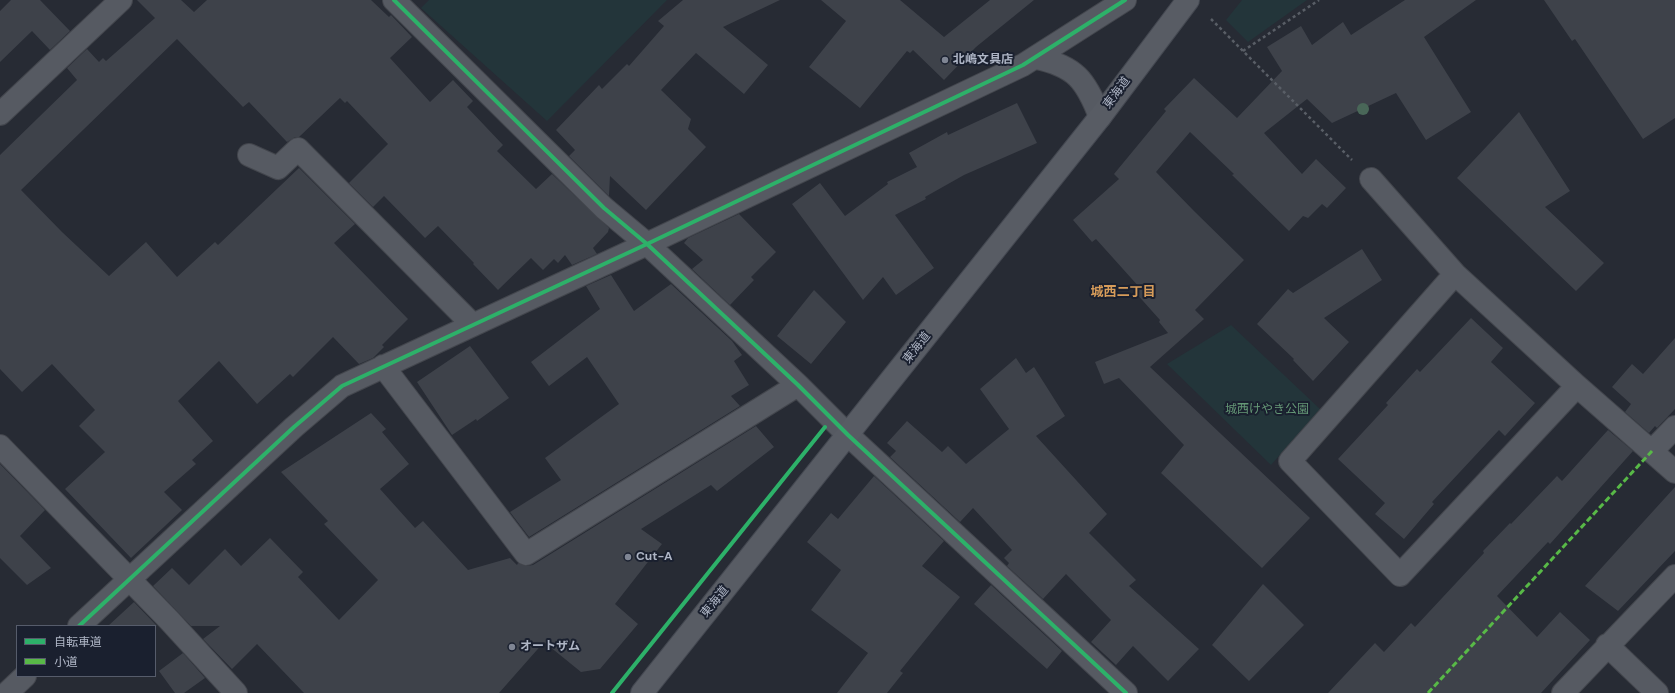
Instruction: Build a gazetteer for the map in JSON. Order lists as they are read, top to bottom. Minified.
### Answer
{"streets":{"main road":["東海道"]},"districts":["城西二丁目"],"parks":["城西けやき公園"],"places":["北嶋文具店","Cut-A","オートザム"],"legend":["自転車道","小道"]}
